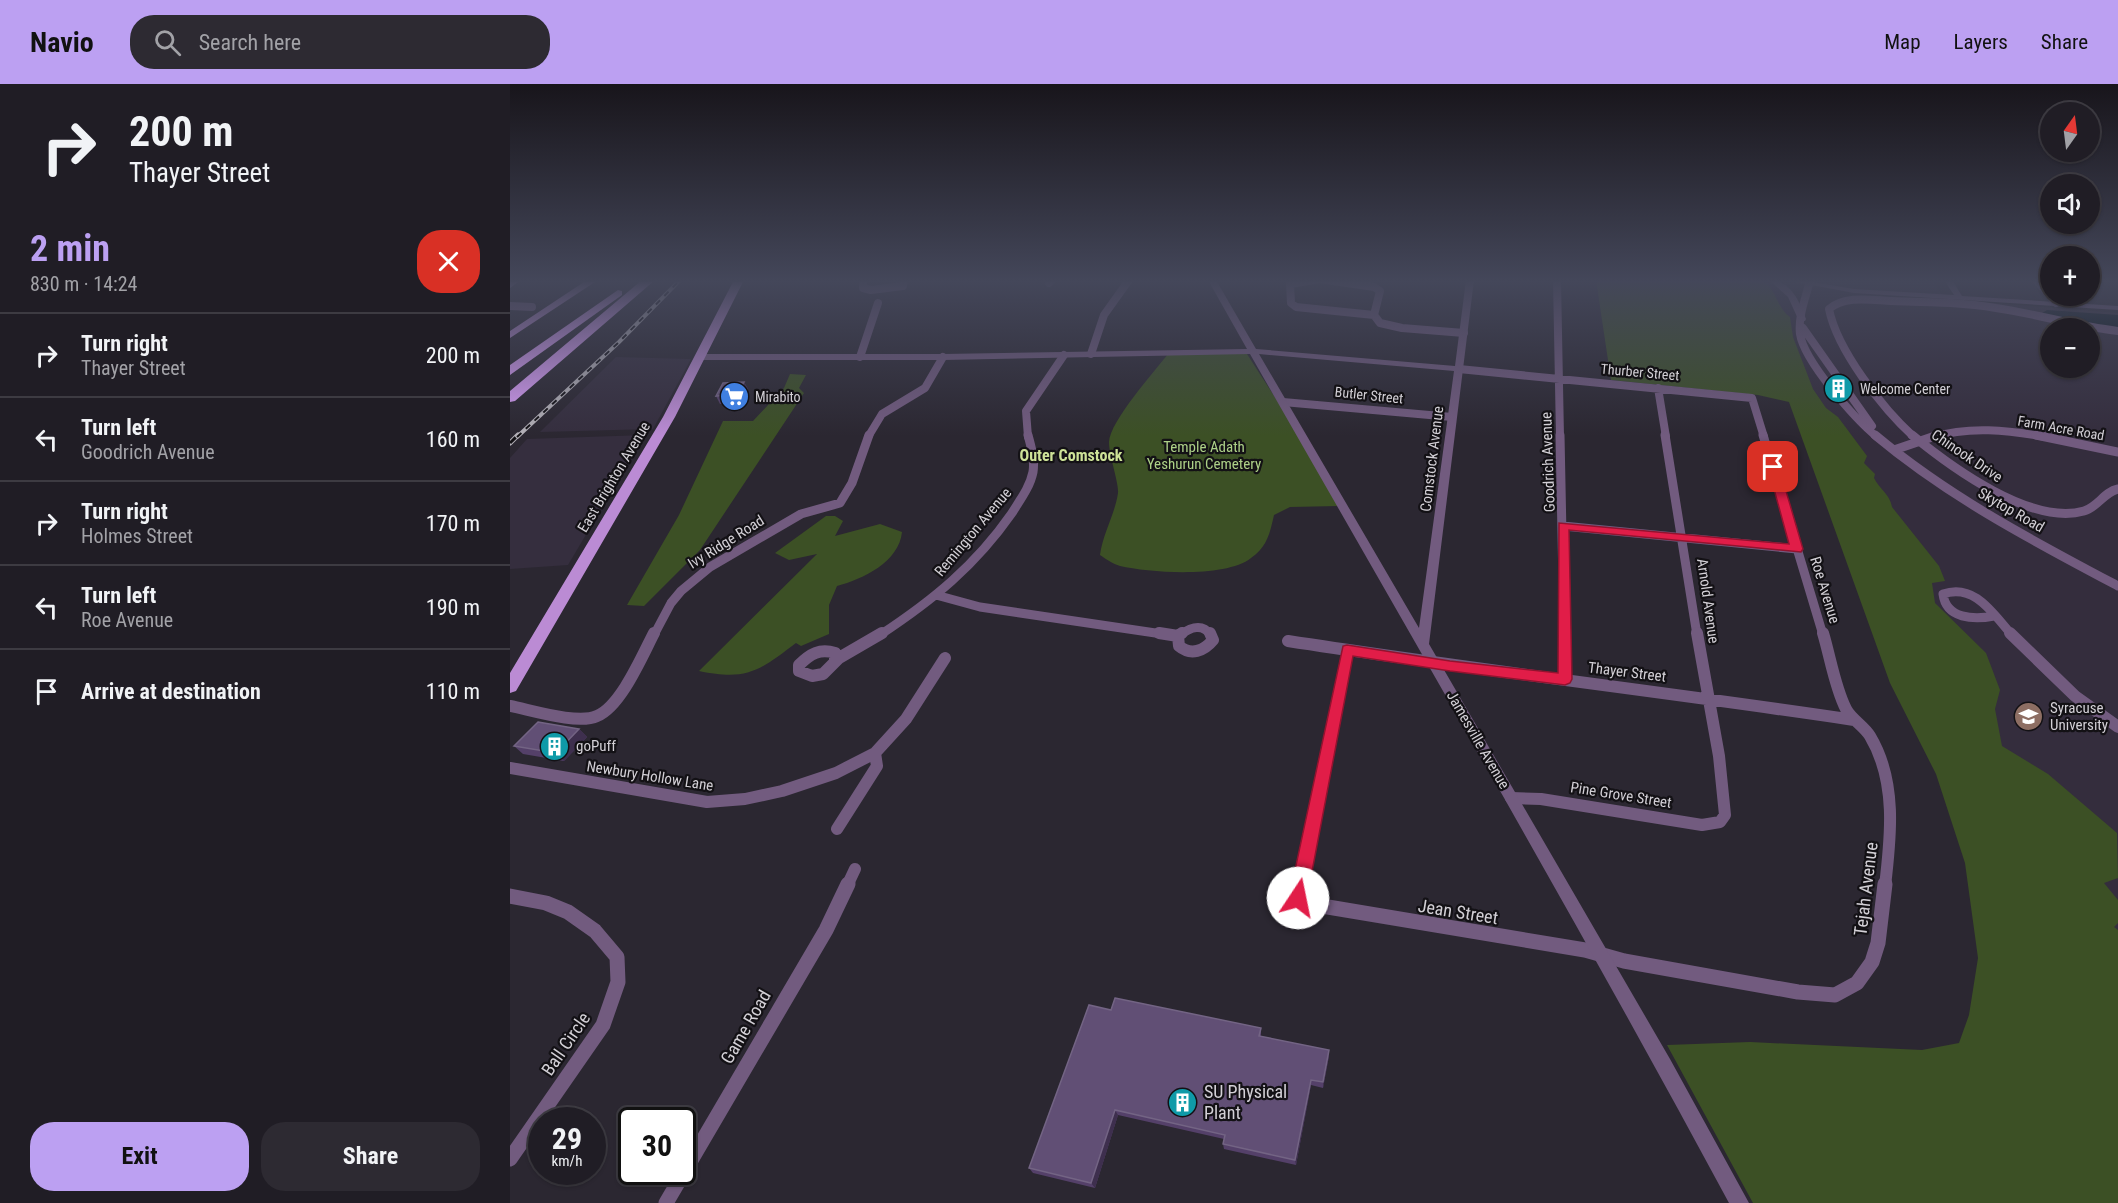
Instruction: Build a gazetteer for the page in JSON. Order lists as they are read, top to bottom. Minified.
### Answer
{"streets":{"main road":["East Brighton Avenue"],"street":["Thurber Street","Butler Street","Farm Acre Road","Chinook Drive","Comstock Avenue","Goodrich Avenue","Skytop Road","Remington Avenue","Ivy Ridge Road","Roe Avenue","Arnold Avenue","Thayer Street","Jamesville Avenue","Newbury Hollow Lane","Pine Grove Street","Tejah Avenue","Jean Street","Game Road","Ball Circle"]},"crossings":[["Thurber Street","Comstock Avenue"],["Thurber Street","Goodrich Avenue"],["Thurber Street","East Brighton Avenue"],["Thurber Street","Remington Avenue"],["Thurber Street","Ivy Ridge Road"],["Thurber Street","Roe Avenue"],["Thurber Street","Arnold Avenue"],["Thurber Street","Jamesville Avenue"],["Butler Street","Comstock Avenue"],["Butler Street","Jamesville Avenue"],["Farm Acre Road","Chinook Drive"],["Farm Acre Road","Skytop Road"],["Comstock Avenue","Jamesville Avenue"],["Goodrich Avenue","Thayer Street"],["Roe Avenue","Thayer Street"],["Roe Avenue","Tejah Avenue"],["Arnold Avenue","Thayer Street"],["Arnold Avenue","Pine Grove Street"],["Thayer Street","Jamesville Avenue"],["Thayer Street","Tejah Avenue"],["Thayer Street","Jean Street"],["Jamesville Avenue","Pine Grove Street"],["Jamesville Avenue","Tejah Avenue"],["Jamesville Avenue","Jean Street"],["Tejah Avenue","Jean Street"]],"districts":["Outer Comstock"],"parks":["Temple Adath Yeshurun Cemetery"],"places":{"building":["Welcome Center","goPuff","SU Physical Plant"],"supermarket":["Mirabito"],"school or university":["Syracuse University"]},"north":"top","page":{"header":"Navio","search":"Search here","nav":["Map","Layers","Share"],"turn":["200 m","Thayer Street"],"map_buttons":["+","−"],"heading":["2 min","830 m · 14:24"],"list":[{"name":"Turn right","note":"Thayer Street","value":"200 m"},{"name":"Turn left","note":"Goodrich Avenue","value":"160 m"},{"name":"Turn right","note":"Holmes Street","value":"170 m"},{"name":"Turn left","note":"Roe Avenue","value":"190 m"},{"name":"Arrive at destination","value":"110 m"}],"speed":"29 km/h","limit":"30","buttons":["Exit","Share"]}}
